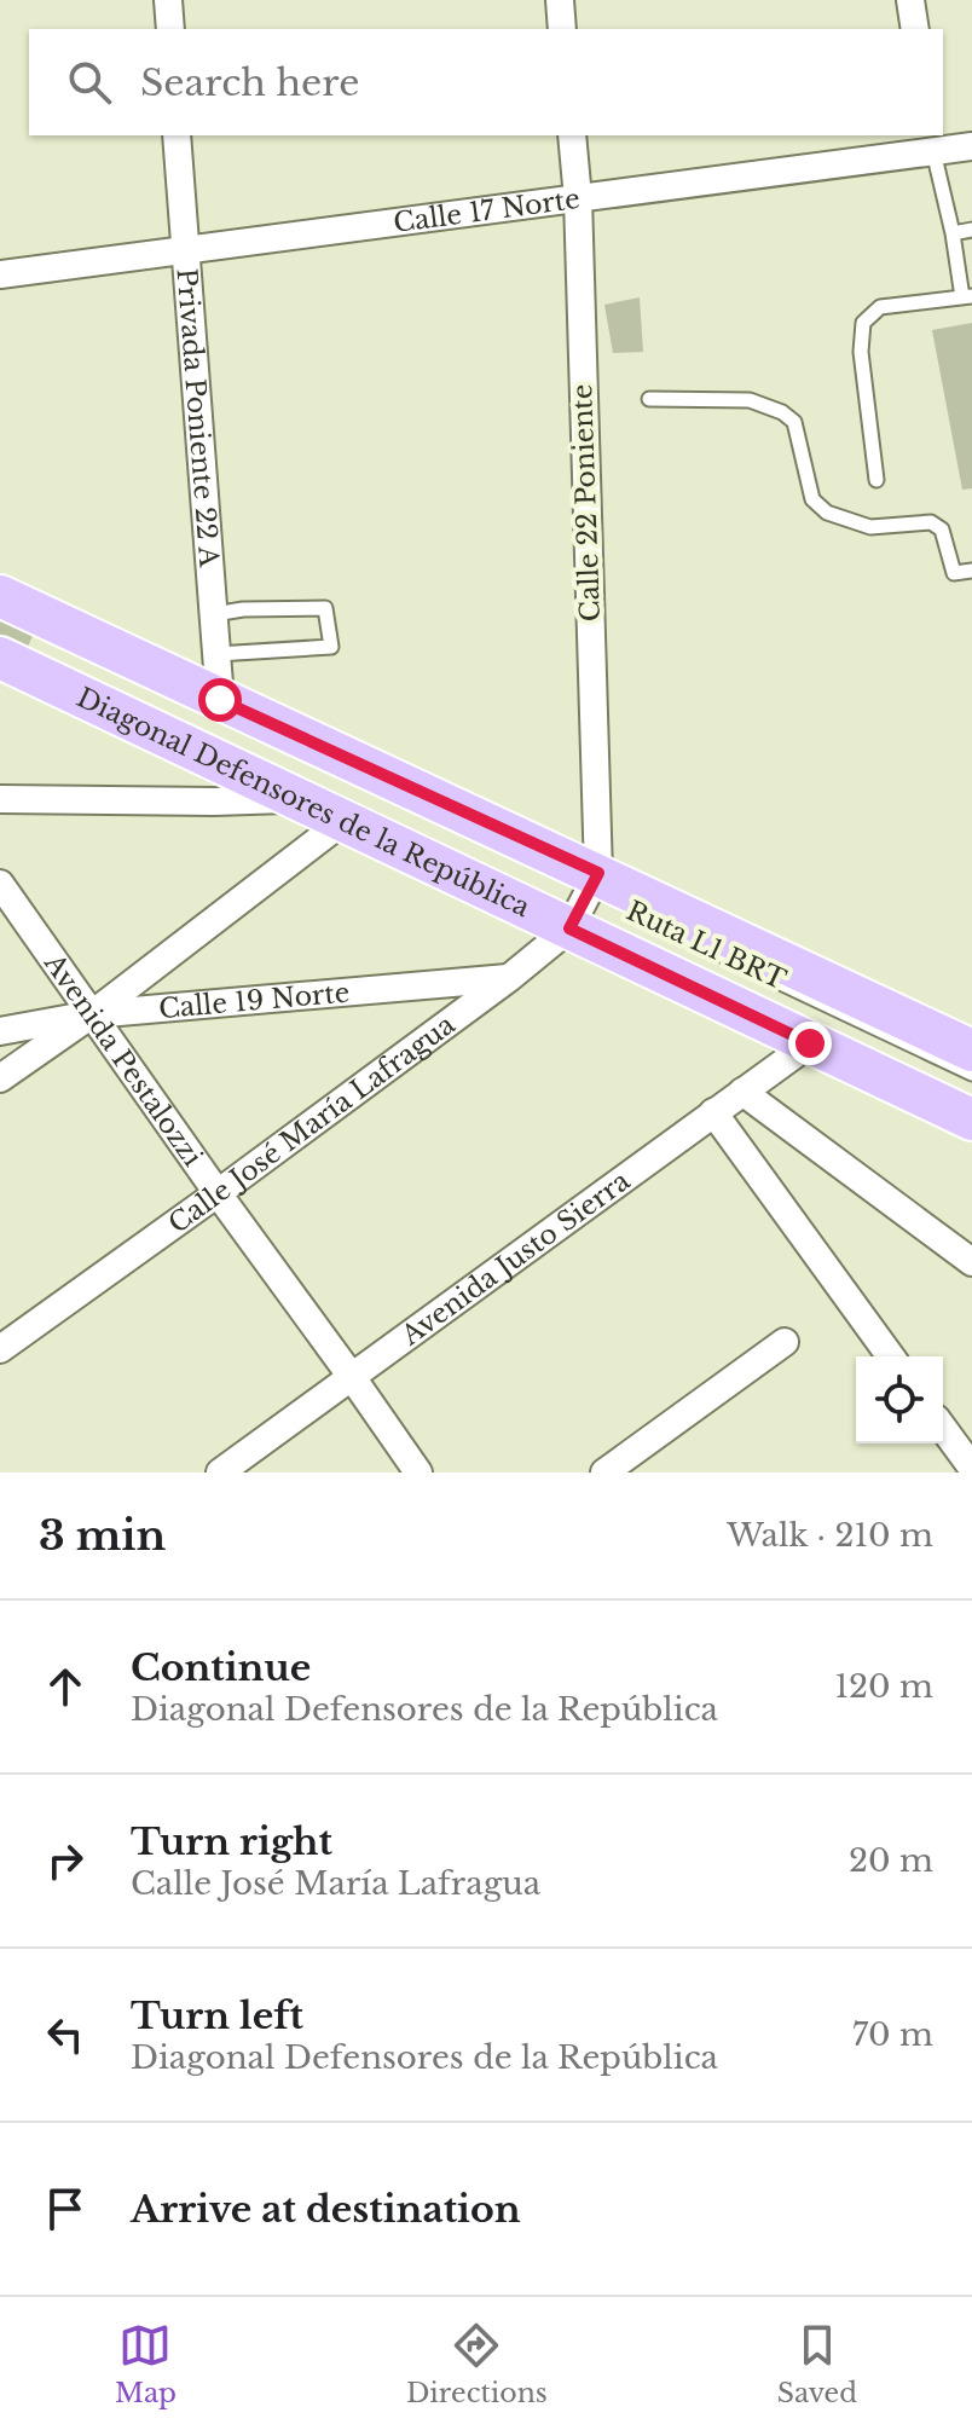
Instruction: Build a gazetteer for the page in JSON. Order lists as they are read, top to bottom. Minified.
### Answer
{"streets":{"main road":["Diagonal Defensores de la República"],"street":["Calle 17 Norte","Privada Poniente 22 A","Calle 22 Poniente","Calle 19 Norte","Avenida Pestalozzi","Calle José María Lafragua","Avenida Justo Sierra"],"lane":["Ruta L1 BRT"]},"crossings":[["Calle 17 Norte","Privada Poniente 22 A"],["Calle 17 Norte","Calle 22 Poniente"],["Privada Poniente 22 A","Diagonal Defensores de la República"],["Calle 22 Poniente","Diagonal Defensores de la República"],["Calle 22 Poniente","Calle José María Lafragua"],["Diagonal Defensores de la República","Calle José María Lafragua"],["Diagonal Defensores de la República","Avenida Justo Sierra"],["Calle 19 Norte","Avenida Pestalozzi"],["Calle 19 Norte","Calle José María Lafragua"],["Avenida Pestalozzi","Calle José María Lafragua"],["Avenida Pestalozzi","Avenida Justo Sierra"]],"page":{"search":"Search here","heading":["3 min","Walk · 210 m"],"list":[["Continue","Diagonal Defensores de la República","120 m"],["Turn right","Calle José María Lafragua","20 m"],["Turn left","Diagonal Defensores de la República","70 m"],"Arrive at destination"],"nav":["Map","Directions","Saved"]}}
